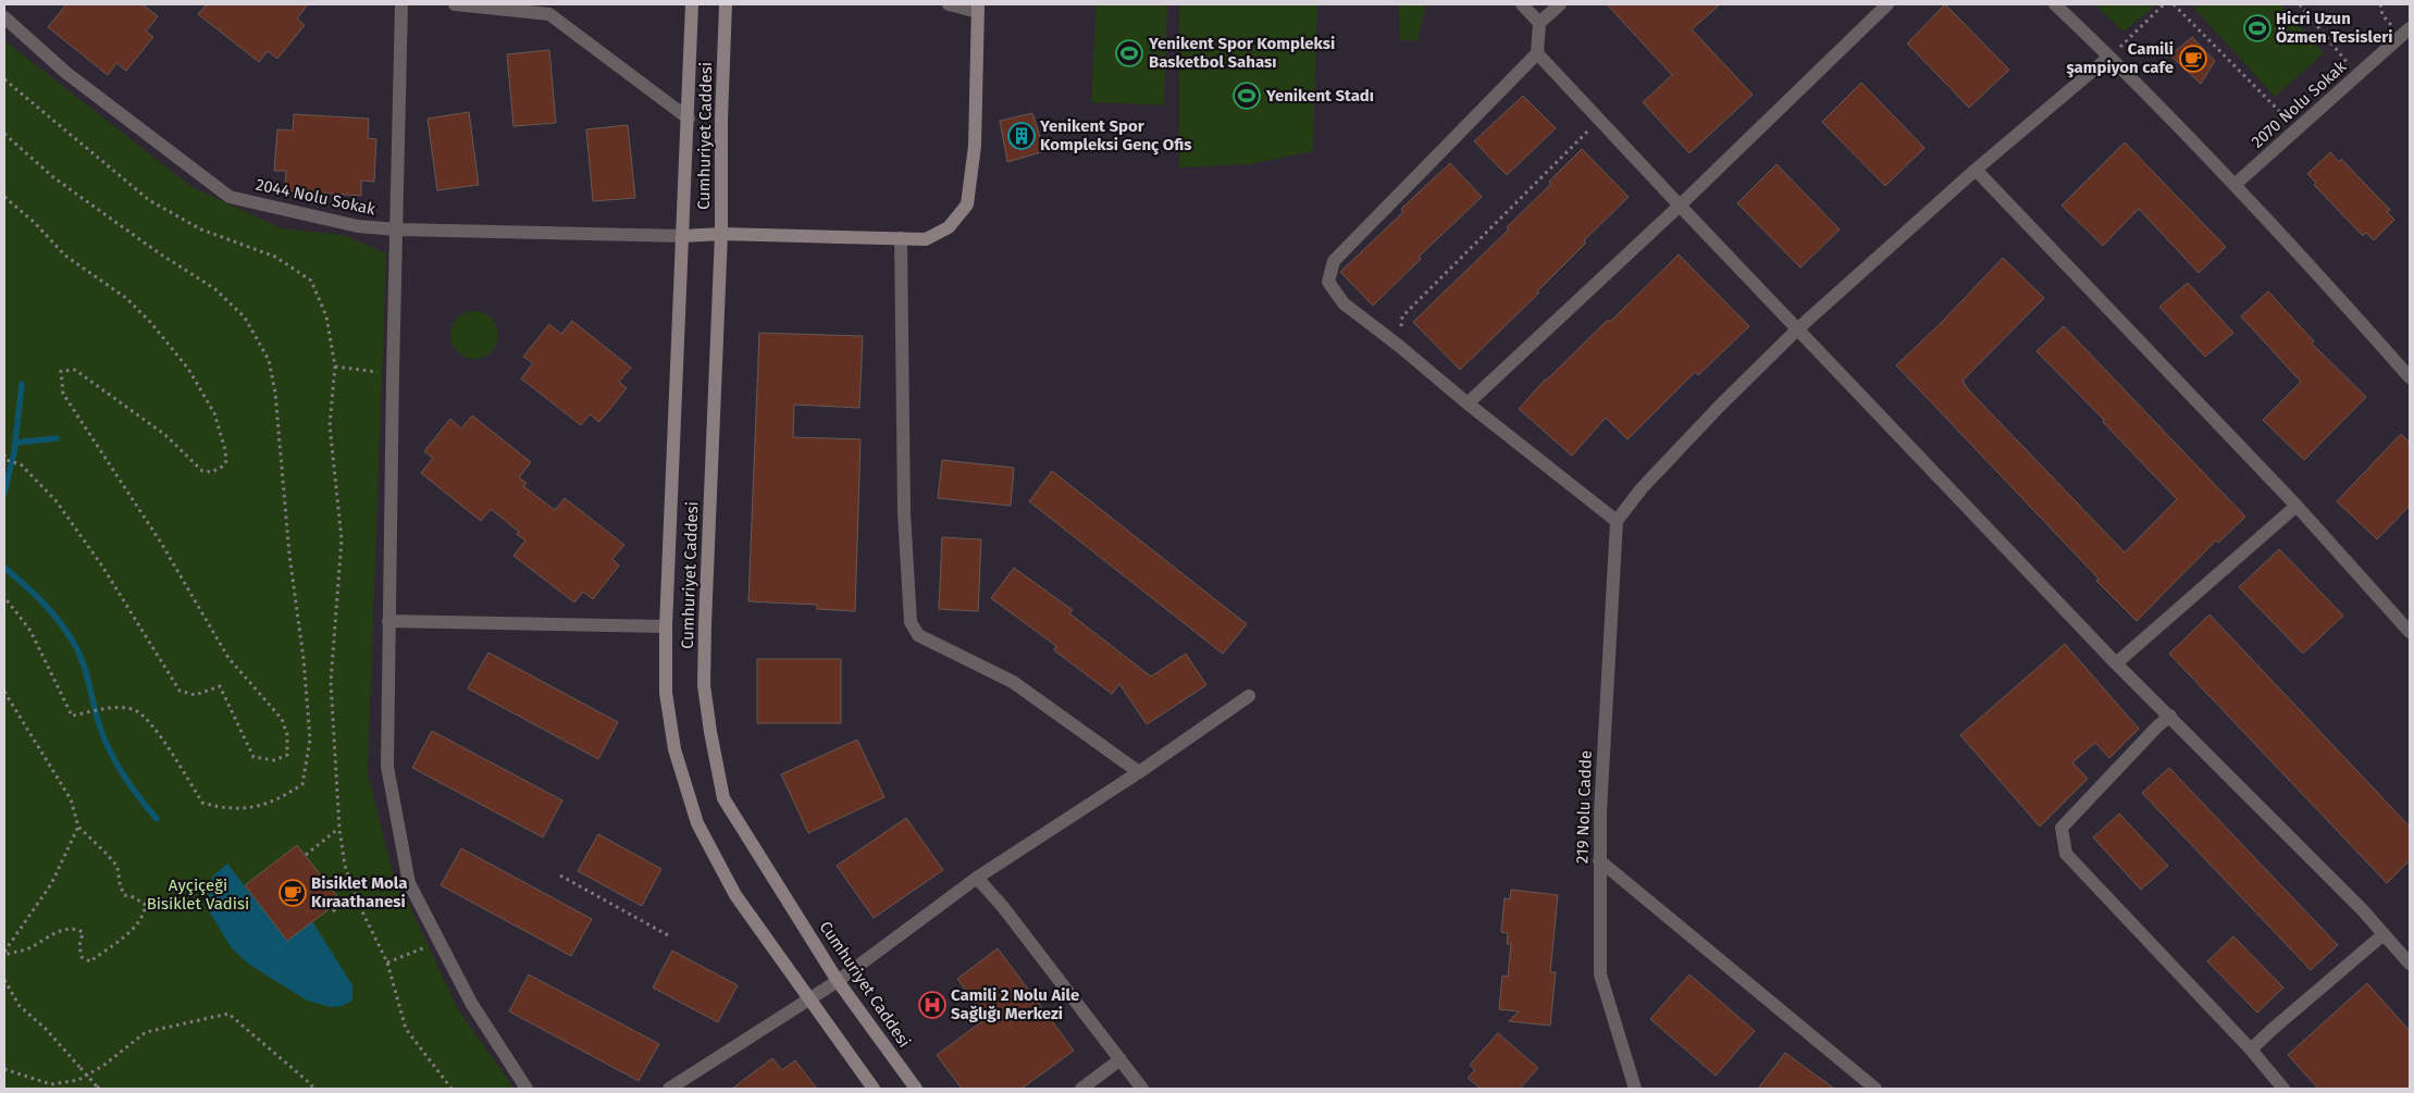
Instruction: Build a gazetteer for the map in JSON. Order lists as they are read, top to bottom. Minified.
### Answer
{"streets":{"street":["2070 Nolu Sokak","Cumhuriyet Caddesi","2044 Nolu Sokak","219 Nolu Cadde"]},"crossings":[["Cumhuriyet Caddesi","2044 Nolu Sokak"]],"parks":["Ayçiçeği Bisiklet Vadisi"],"places":{"sports":["Hicri Uzun Özmen Tesisleri","Yenikent Spor Kompleksi Basketbol Sahası","Yenikent Stadı"],"cafe":["Camili şampiyon cafe","Bisiklet Mola Kıraathanesi"],"building":["Yenikent Spor Kompleksi Genç Ofis"],"hospital":["Camili 2 Nolu Aile Sağlığı Merkezi"]}}
